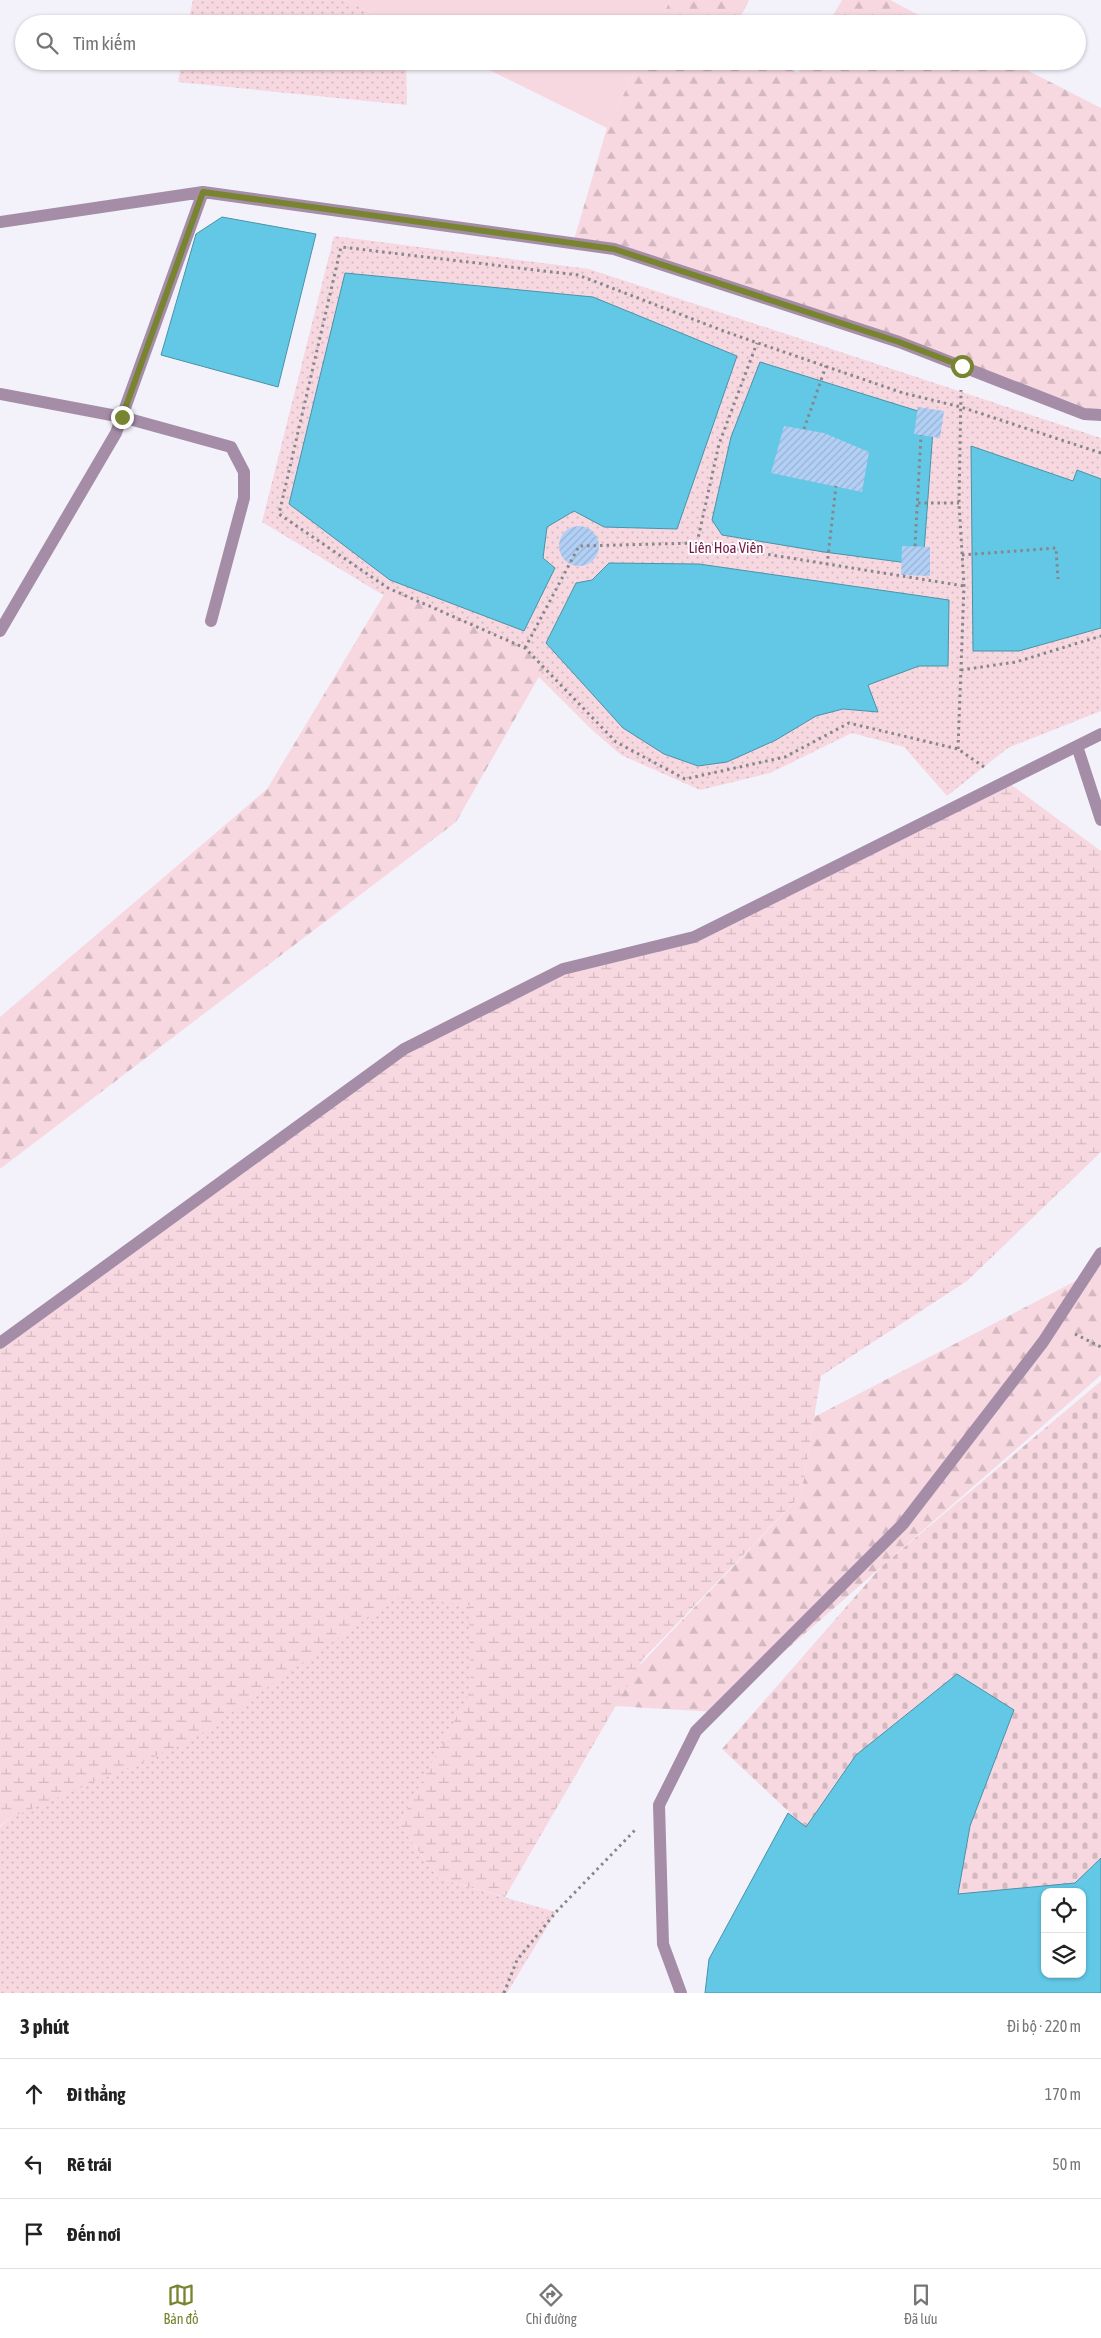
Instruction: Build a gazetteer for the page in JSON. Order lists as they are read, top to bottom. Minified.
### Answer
{"parks":["Liên Hoa Viên"],"page":{"search":"Tìm kiếm","heading":["3 phút","Đi bộ · 220 m"],"list":[["Đi thẳng","170 m"],["Rẽ trái","50 m"],"Đến nơi"],"nav":["Bản đồ","Chỉ đường","Đã lưu"]}}
